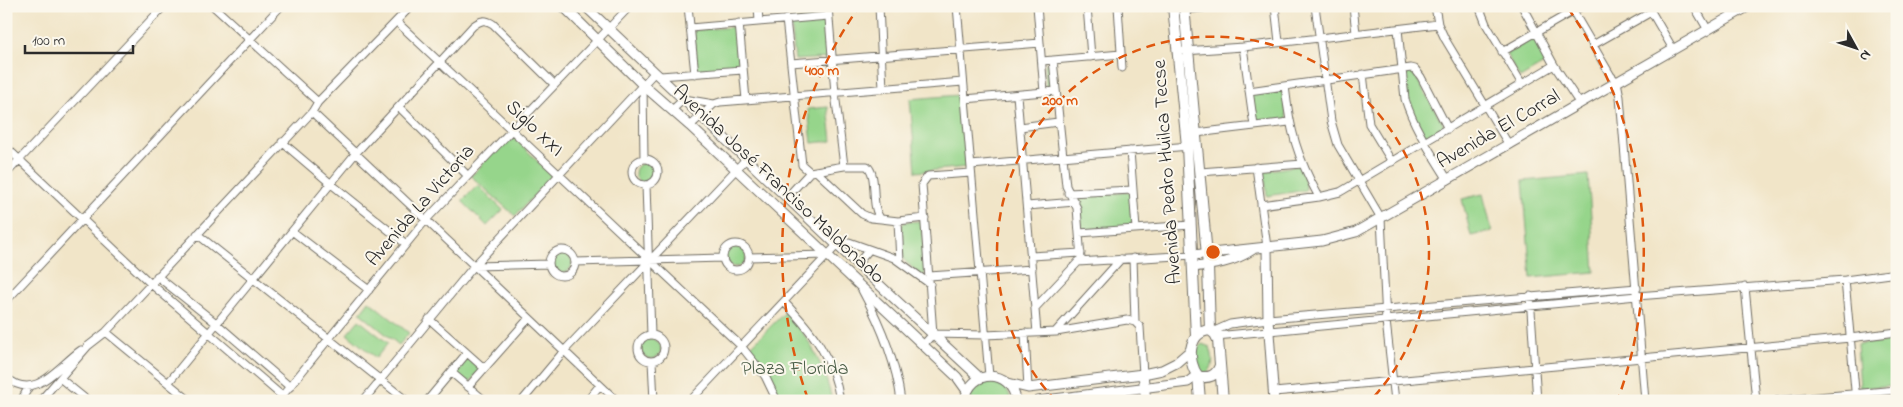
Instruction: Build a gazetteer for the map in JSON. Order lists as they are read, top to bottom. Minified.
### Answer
{"streets":{"main road":["Avenida Pedro Huilca Tecse"],"street":["Siglo XXI","Avenida El Corral","Avenida José Franciso Maldonado","Avenida La Victoria"]},"crossings":[["Siglo XXI","Avenida La Victoria"],["Avenida El Corral","Avenida Pedro Huilca Tecse"],["Avenida José Franciso Maldonado","Avenida La Victoria"]],"parks":["Plaza Florida"],"scale_bar":"100 m","north":"bottom right","rings":["400 m","200 m"]}
